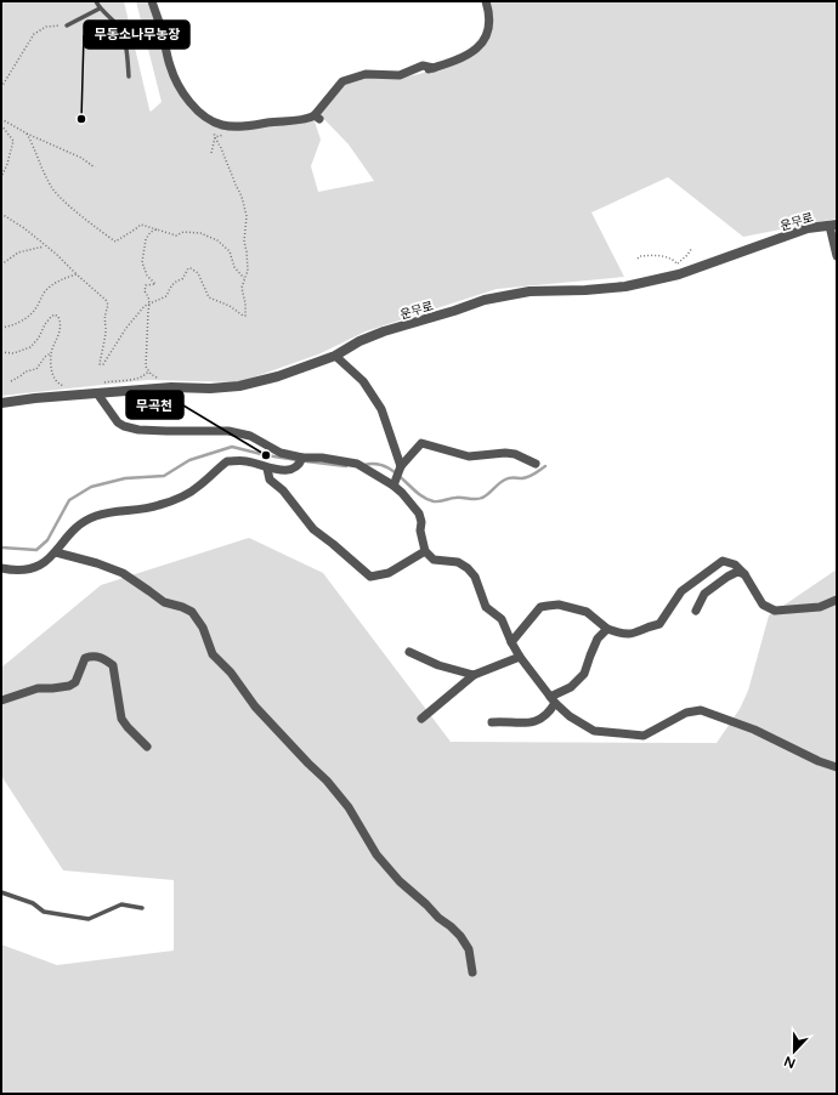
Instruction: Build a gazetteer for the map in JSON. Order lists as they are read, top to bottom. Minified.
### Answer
{"streets":{"street":["운무로"]},"places":["무동소나무농장","무곡천"],"north":"bottom"}
